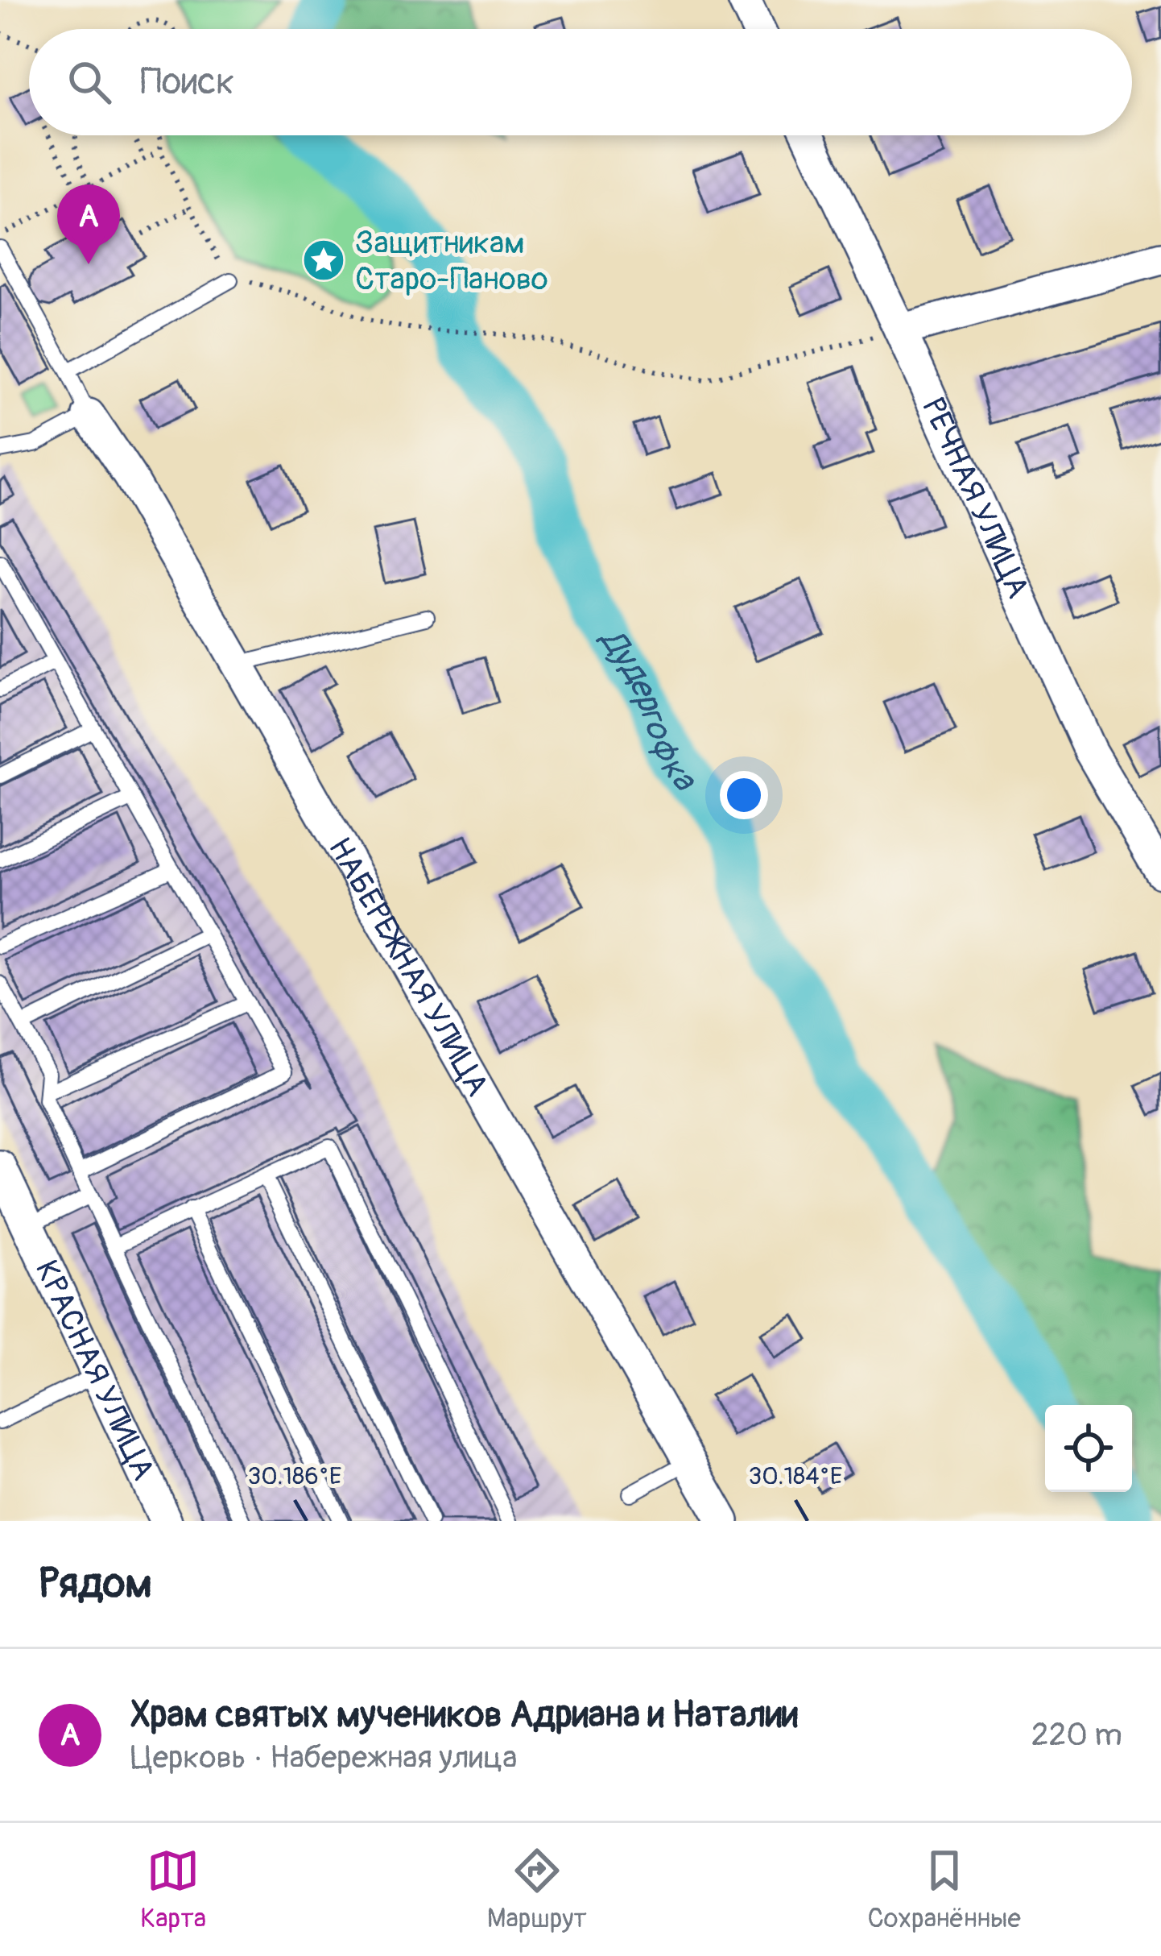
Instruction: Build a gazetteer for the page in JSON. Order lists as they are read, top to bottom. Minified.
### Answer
{"streets":{"street":["РЕЧНАЯ УЛИЦА","НАБЕРЕЖНАЯ УЛИЦА","КРАСНАЯ УЛИЦА"]},"water":["Дудергофка"],"places":{"place":["Защитникам Старо-Паново"]},"page":{"search":"Поиск","pins":"A","heading":"Рядом","list":[{"mark":"A","name":"Храм святых мучеников Адриана и Наталии","note":"Церковь · Набережная улица","value":"220 m"}],"nav":["Карта","Маршрут","Сохранённые"]},"coordinates":["30.186°E","30.184°E"]}
